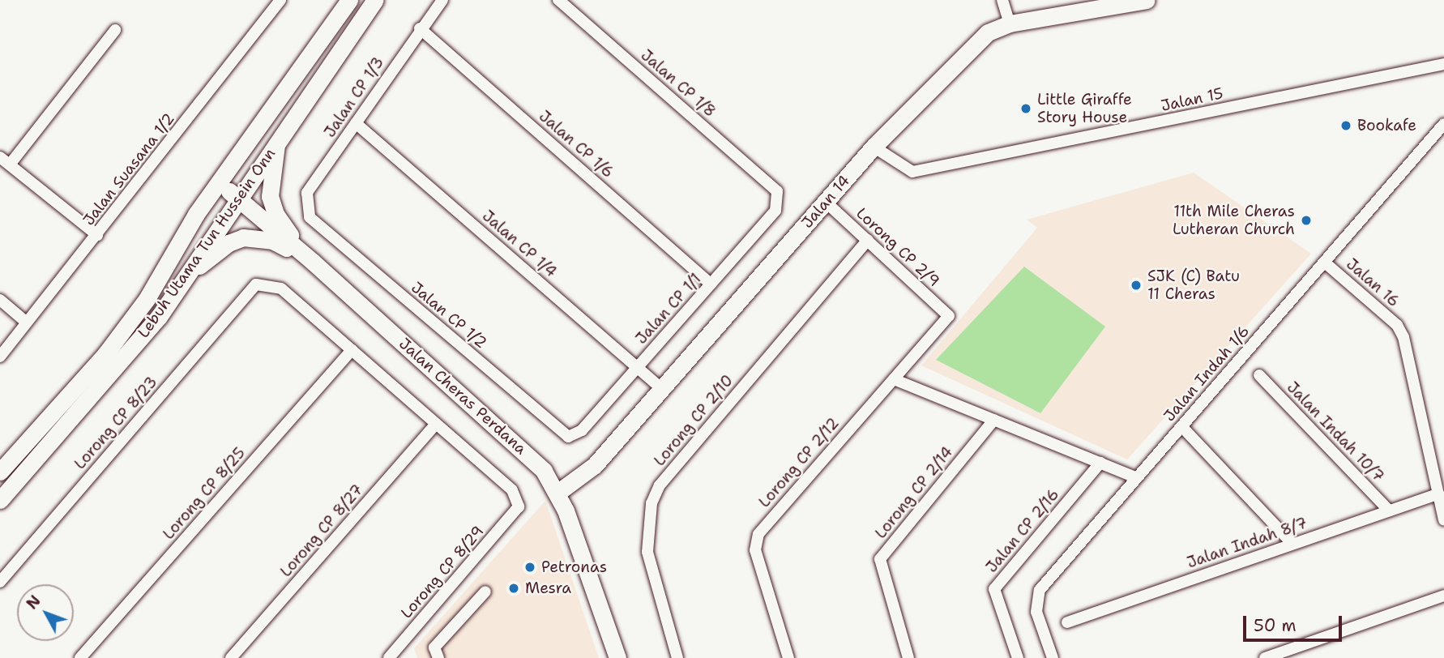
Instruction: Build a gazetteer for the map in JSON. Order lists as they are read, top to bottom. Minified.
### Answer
{"streets":{"main road":["Jalan 14","Lebuh Utama Tun Hussein Onn","Jalan Cheras Perdana"],"street":["Jalan CP 1/8","Jalan CP 1/3","Jalan 15","Jalan CP 1/6","Jalan Suasana 1/2","Jalan CP 1/4","Lorong CP 2/9","Jalan 16","Jalan CP 1/1","Jalan CP 1/2","Jalan Indah 1/6","Lorong CP 2/10","Lorong CP 8/23","Jalan Indah 10/7","Lorong CP 2/12","Lorong CP 2/14","Lorong CP 8/25","Lorong CP 8/27","Jalan CP 2/16","Jalan Indah 8/7","Lorong CP 8/29"]},"crossings":[["Jalan CP 1/8","Jalan CP 1/1"],["Jalan CP 1/3","Jalan CP 1/6"],["Jalan CP 1/3","Jalan CP 1/4"],["Jalan CP 1/3","Jalan CP 1/2"],["Jalan 15","Jalan 14"],["Jalan CP 1/6","Jalan CP 1/1"],["Jalan 14","Jalan CP 1/4"],["Jalan 14","Lorong CP 2/9"],["Jalan 14","Jalan Cheras Perdana"],["Lebuh Utama Tun Hussein Onn","Jalan Cheras Perdana"],["Jalan CP 1/4","Jalan CP 1/1"],["Lorong CP 2/9","Lorong CP 2/10"],["Lorong CP 2/9","Lorong CP 2/12"],["Jalan 16","Jalan Indah 1/6"],["Jalan 16","Jalan Indah 8/7"],["Jalan CP 1/1","Jalan CP 1/2"],["Lorong CP 8/23","Lorong CP 8/25"],["Jalan Indah 10/7","Jalan Indah 8/7"],["Lorong CP 8/27","Lorong CP 8/29"]],"places":["Little Giraffe Story House","Bookafe","11th Mile Cheras Lutheran Church","SJK (C) Batu 11 Cheras","Petronas","Mesra"],"scale_bar":"50 m","north":"top left"}
